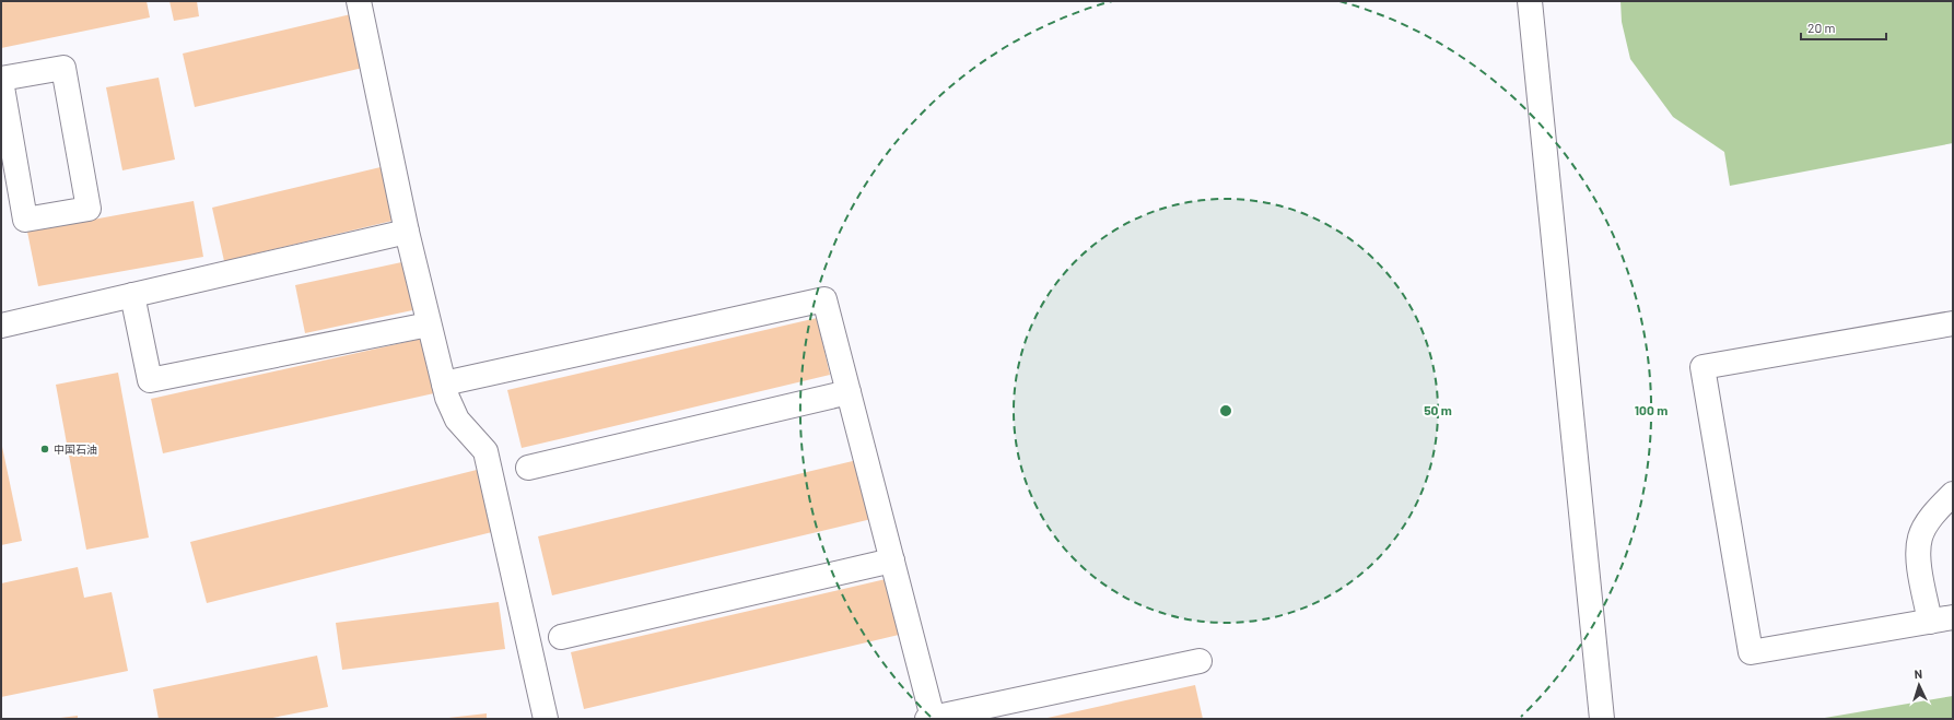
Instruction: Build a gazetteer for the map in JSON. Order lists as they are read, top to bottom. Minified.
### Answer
{"places":["中国石油"],"scale_bar":"20 m","north":"top","rings":["50 m","100 m"]}
